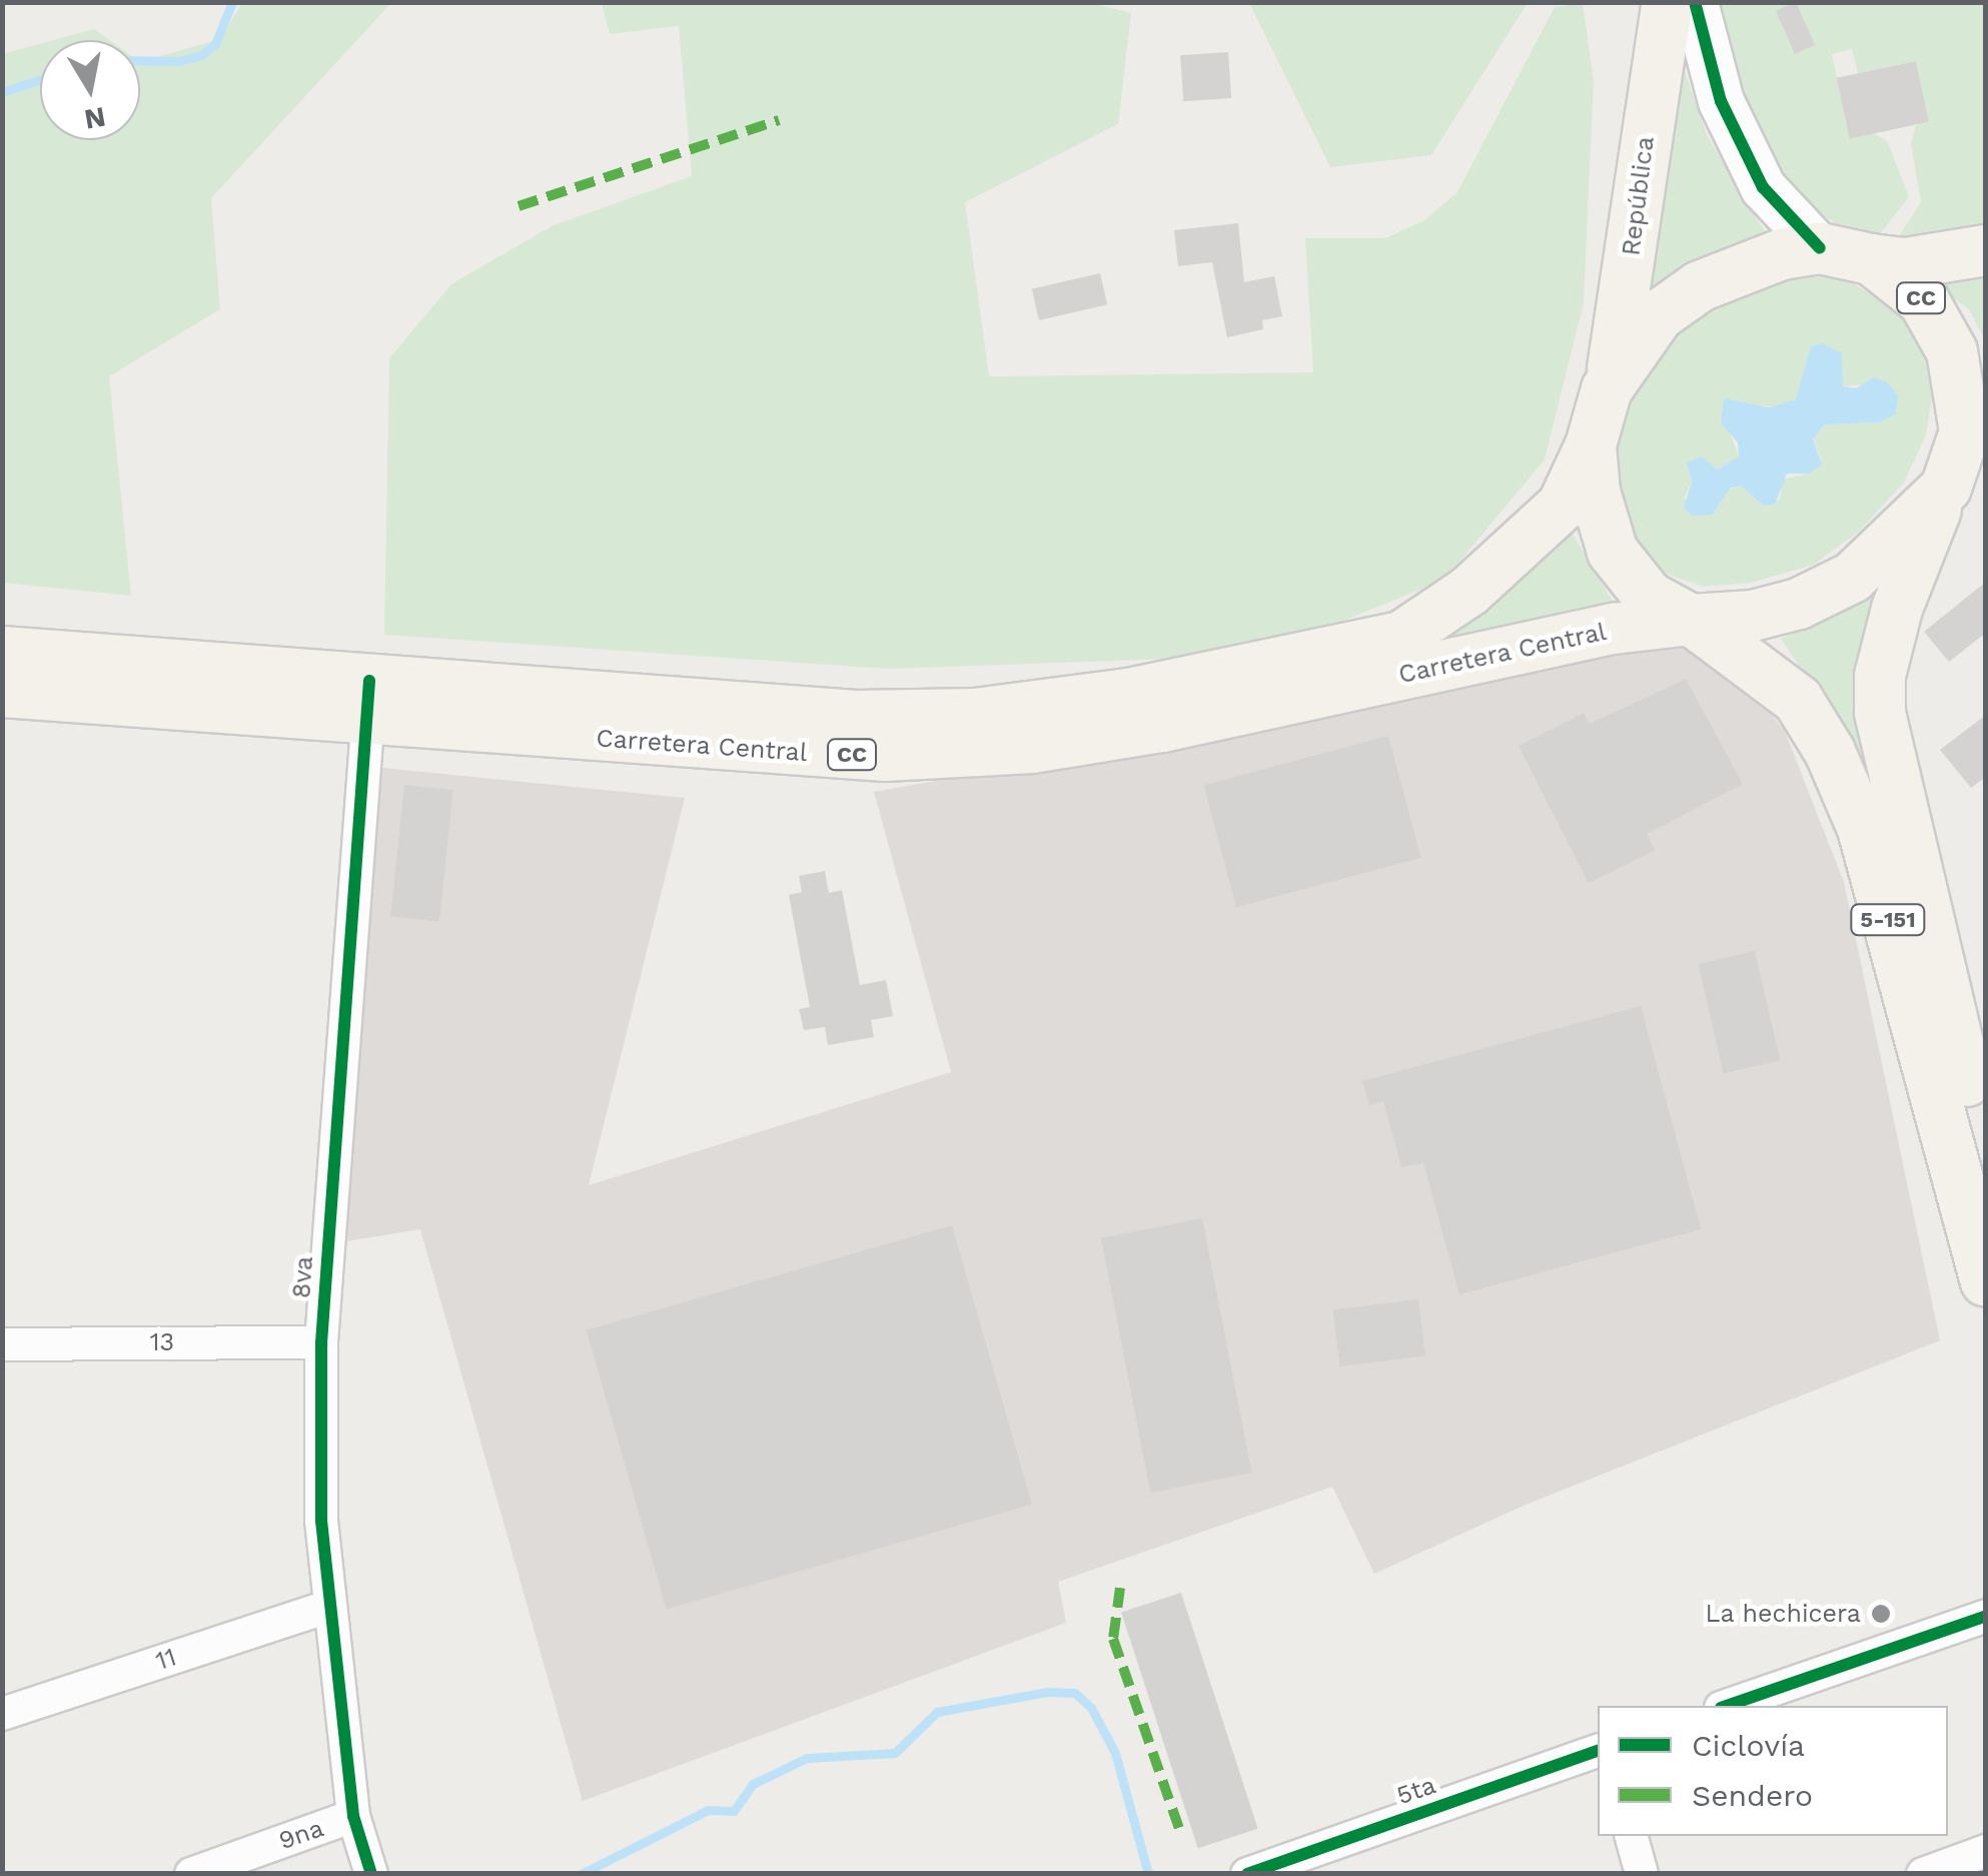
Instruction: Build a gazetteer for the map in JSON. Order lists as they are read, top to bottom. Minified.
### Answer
{"streets":{"main road":["República","CC","Carretera Central","5-151"],"street":["8va","13","11","5ta","9na"]},"crossings":[["República","CC"],["CC","Carretera Central"],["CC","5-151"],["Carretera Central","5-151"],["Carretera Central","8va"],["8va","13"],["8va","11"],["8va","9na"]],"places":["La hechicera"],"legend":["Ciclovía","Sendero"],"north":"bottom"}
